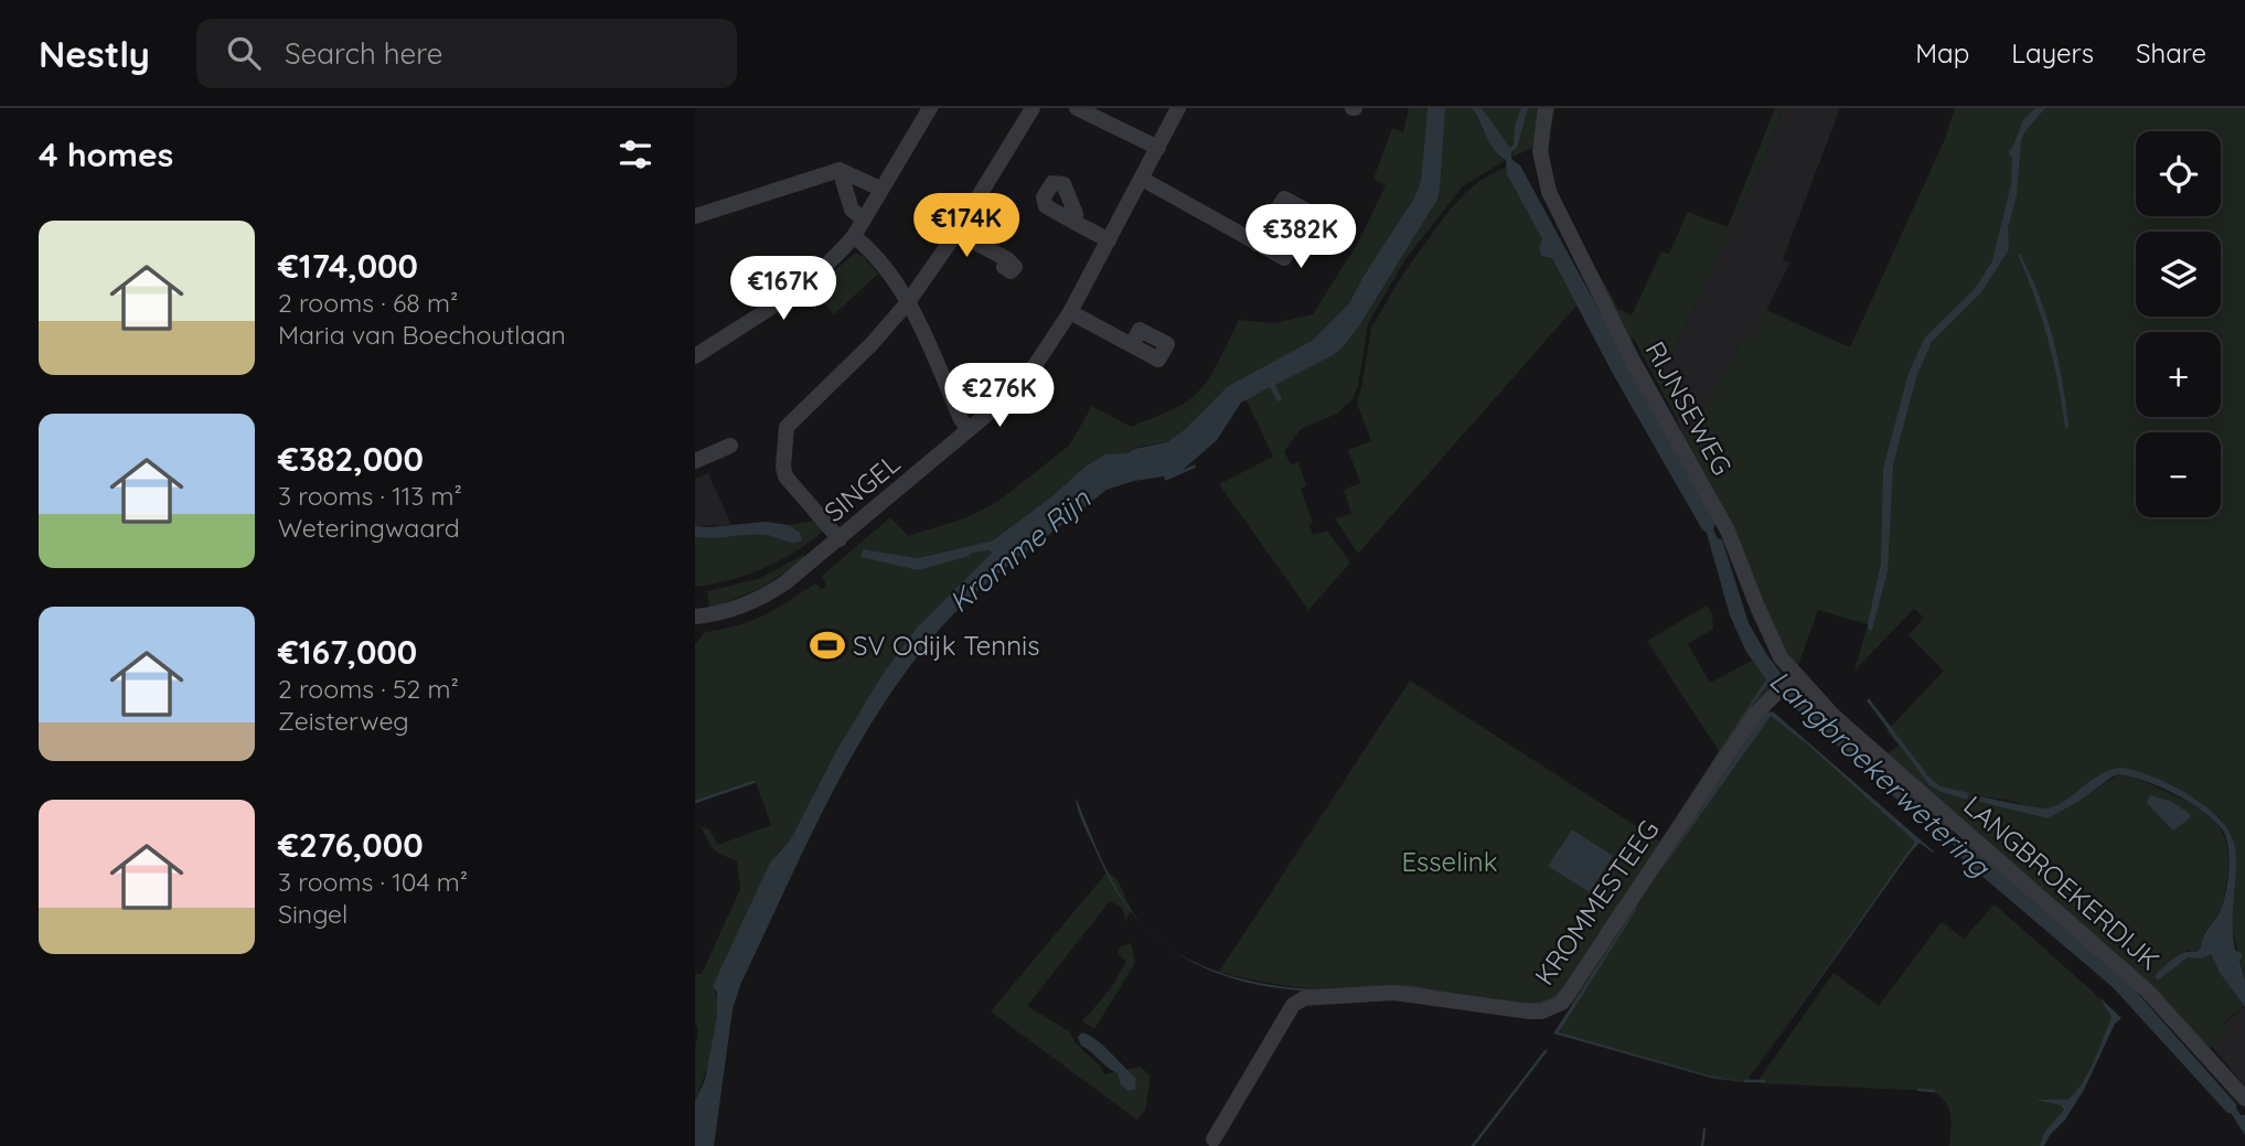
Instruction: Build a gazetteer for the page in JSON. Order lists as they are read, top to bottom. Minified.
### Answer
{"streets":{"street":["RIJNSEWEG","SINGEL","LANGBROEKERDIJK","KROMMESTEEG"]},"crossings":[["RIJNSEWEG","LANGBROEKERDIJK"],["RIJNSEWEG","KROMMESTEEG"]],"water":["Kromme Rijn","Langbroekerwetering"],"parks":["Esselink"],"places":{"sports":["SV Odijk Tennis"]},"page":{"header":"Nestly","search":"Search here","nav":["Map","Layers","Share"],"heading":"4 homes","map_buttons":["+","−"],"price":["€174K","€382K","€167K","€276K"],"list":[{"name":"€174,000","note":"2 rooms · 68 m² · Maria van Boechoutlaan"},{"name":"€382,000","note":"3 rooms · 113 m² · Weteringwaard"},{"name":"€167,000","note":"2 rooms · 52 m² · Zeisterweg"},{"name":"€276,000","note":"3 rooms · 104 m² · Singel"}]}}
